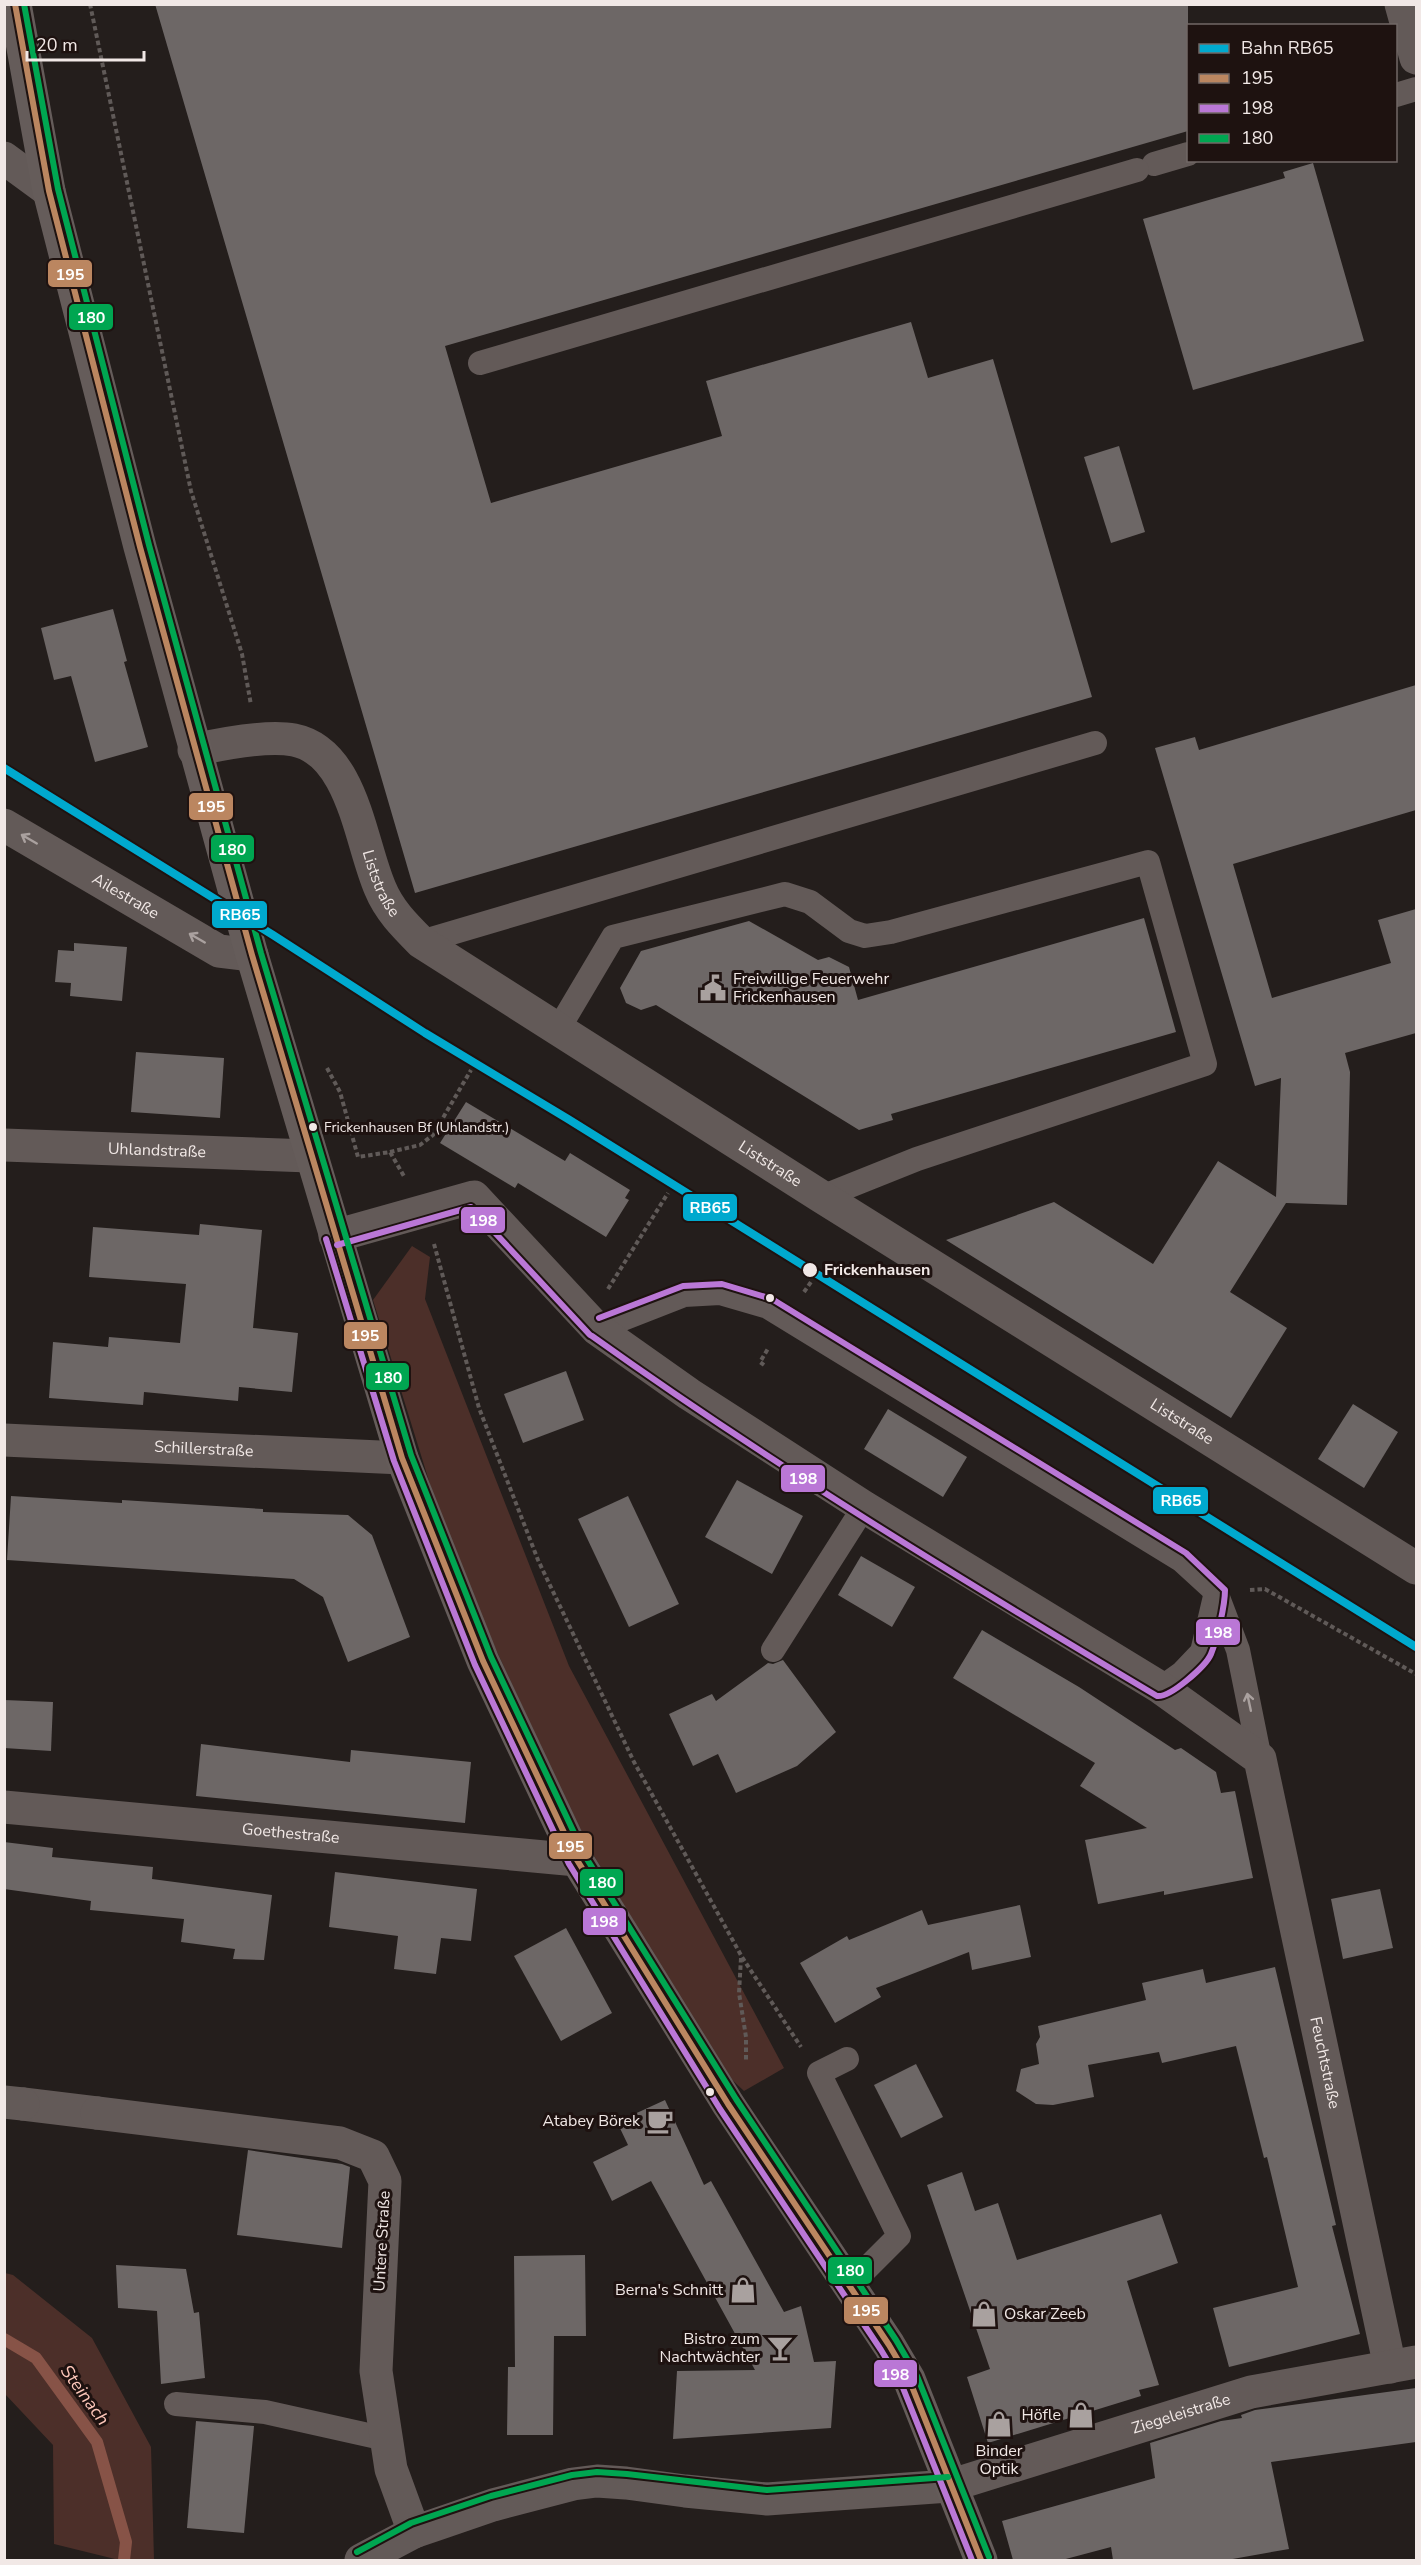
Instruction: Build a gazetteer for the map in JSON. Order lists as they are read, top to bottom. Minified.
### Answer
{"streets":{"street":["Liststraße","Ailestraße","Uhlandstraße","Schillerstraße","Goethestraße","Feuchtstraße","Untere Straße","Ziegeleistraße"]},"crossings":[["Feuchtstraße","Ziegeleistraße"]],"one_way":["Ailestraße"],"water":["Steinach"],"places":{"public building":["Freiwillige Feuerwehr Frickenhausen"],"other":["Frickenhausen Bf (Uhlandstr.)","Frickenhausen"],"cafe":["Atabey Börek"],"shop":["Berna's Schnitt","Oskar Zeeb","Höfle","Binder Optik"],"bar":["Bistro zum Nachtwächter"]},"lines":["transit line 195","transit line 180","rail line RB65","transit line 198"],"legend":["Bahn RB65","195","198","180"],"scale_bar":"20 m"}
